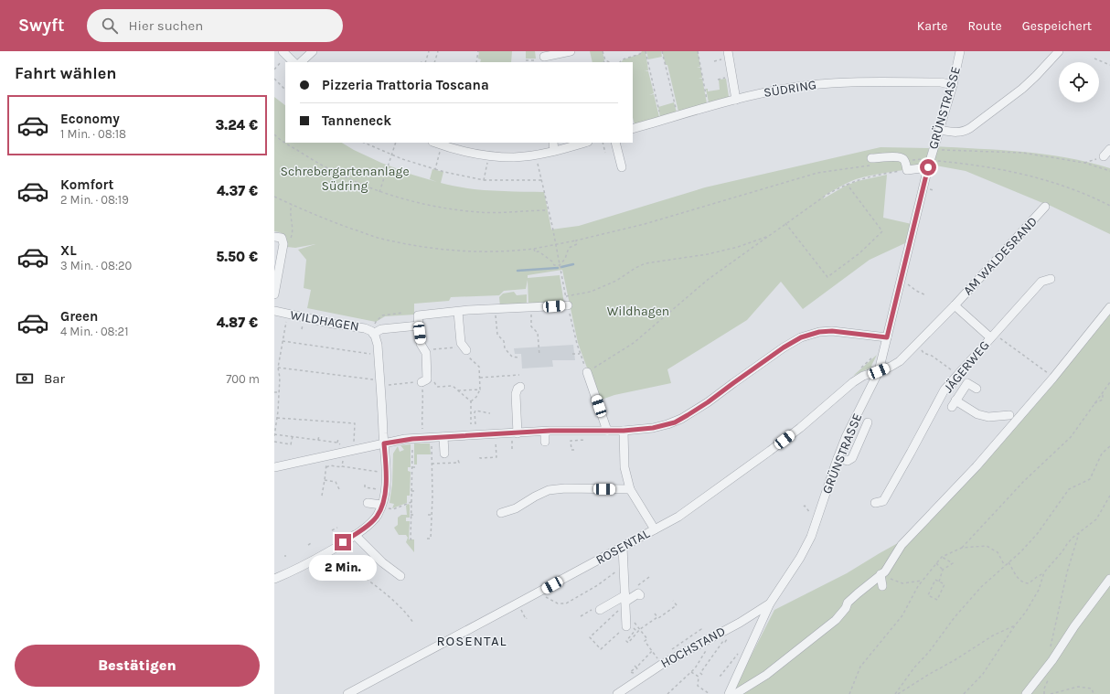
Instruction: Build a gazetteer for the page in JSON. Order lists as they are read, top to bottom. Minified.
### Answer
{"streets":{"street":["SÜDRING","GRÜNSTRASSE","AM WALDESRAND","WILDHAGEN","JÄGERWEG","ROSENTAL","HOCHSTAND"]},"crossings":[["SÜDRING","GRÜNSTRASSE"],["GRÜNSTRASSE","AM WALDESRAND"],["GRÜNSTRASSE","ROSENTAL"],["GRÜNSTRASSE","HOCHSTAND"],["AM WALDESRAND","JÄGERWEG"],["AM WALDESRAND","ROSENTAL"]],"districts":["ROSENTAL"],"parks":["Schrebergartenanlage Südring","Wildhagen"],"page":{"header":"Swyft","search":"Hier suchen","nav":["Karte","Route","Gespeichert"],"heading":"Fahrt wählen","banner":["Pizzeria Trattoria Toscana","Tanneneck"],"list":[{"name":"Economy","note":"1 Min. · 08:18","value":"3.24 €"},{"name":"Komfort","note":"2 Min. · 08:19","value":"4.37 €"},{"name":"XL","note":"3 Min. · 08:20","value":"5.50 €"},{"name":"Green","note":"4 Min. · 08:21","value":"4.87 €"}],"pay":["Bar","700 m"],"bubble":"2 Min.","buttons":"Bestätigen"}}
